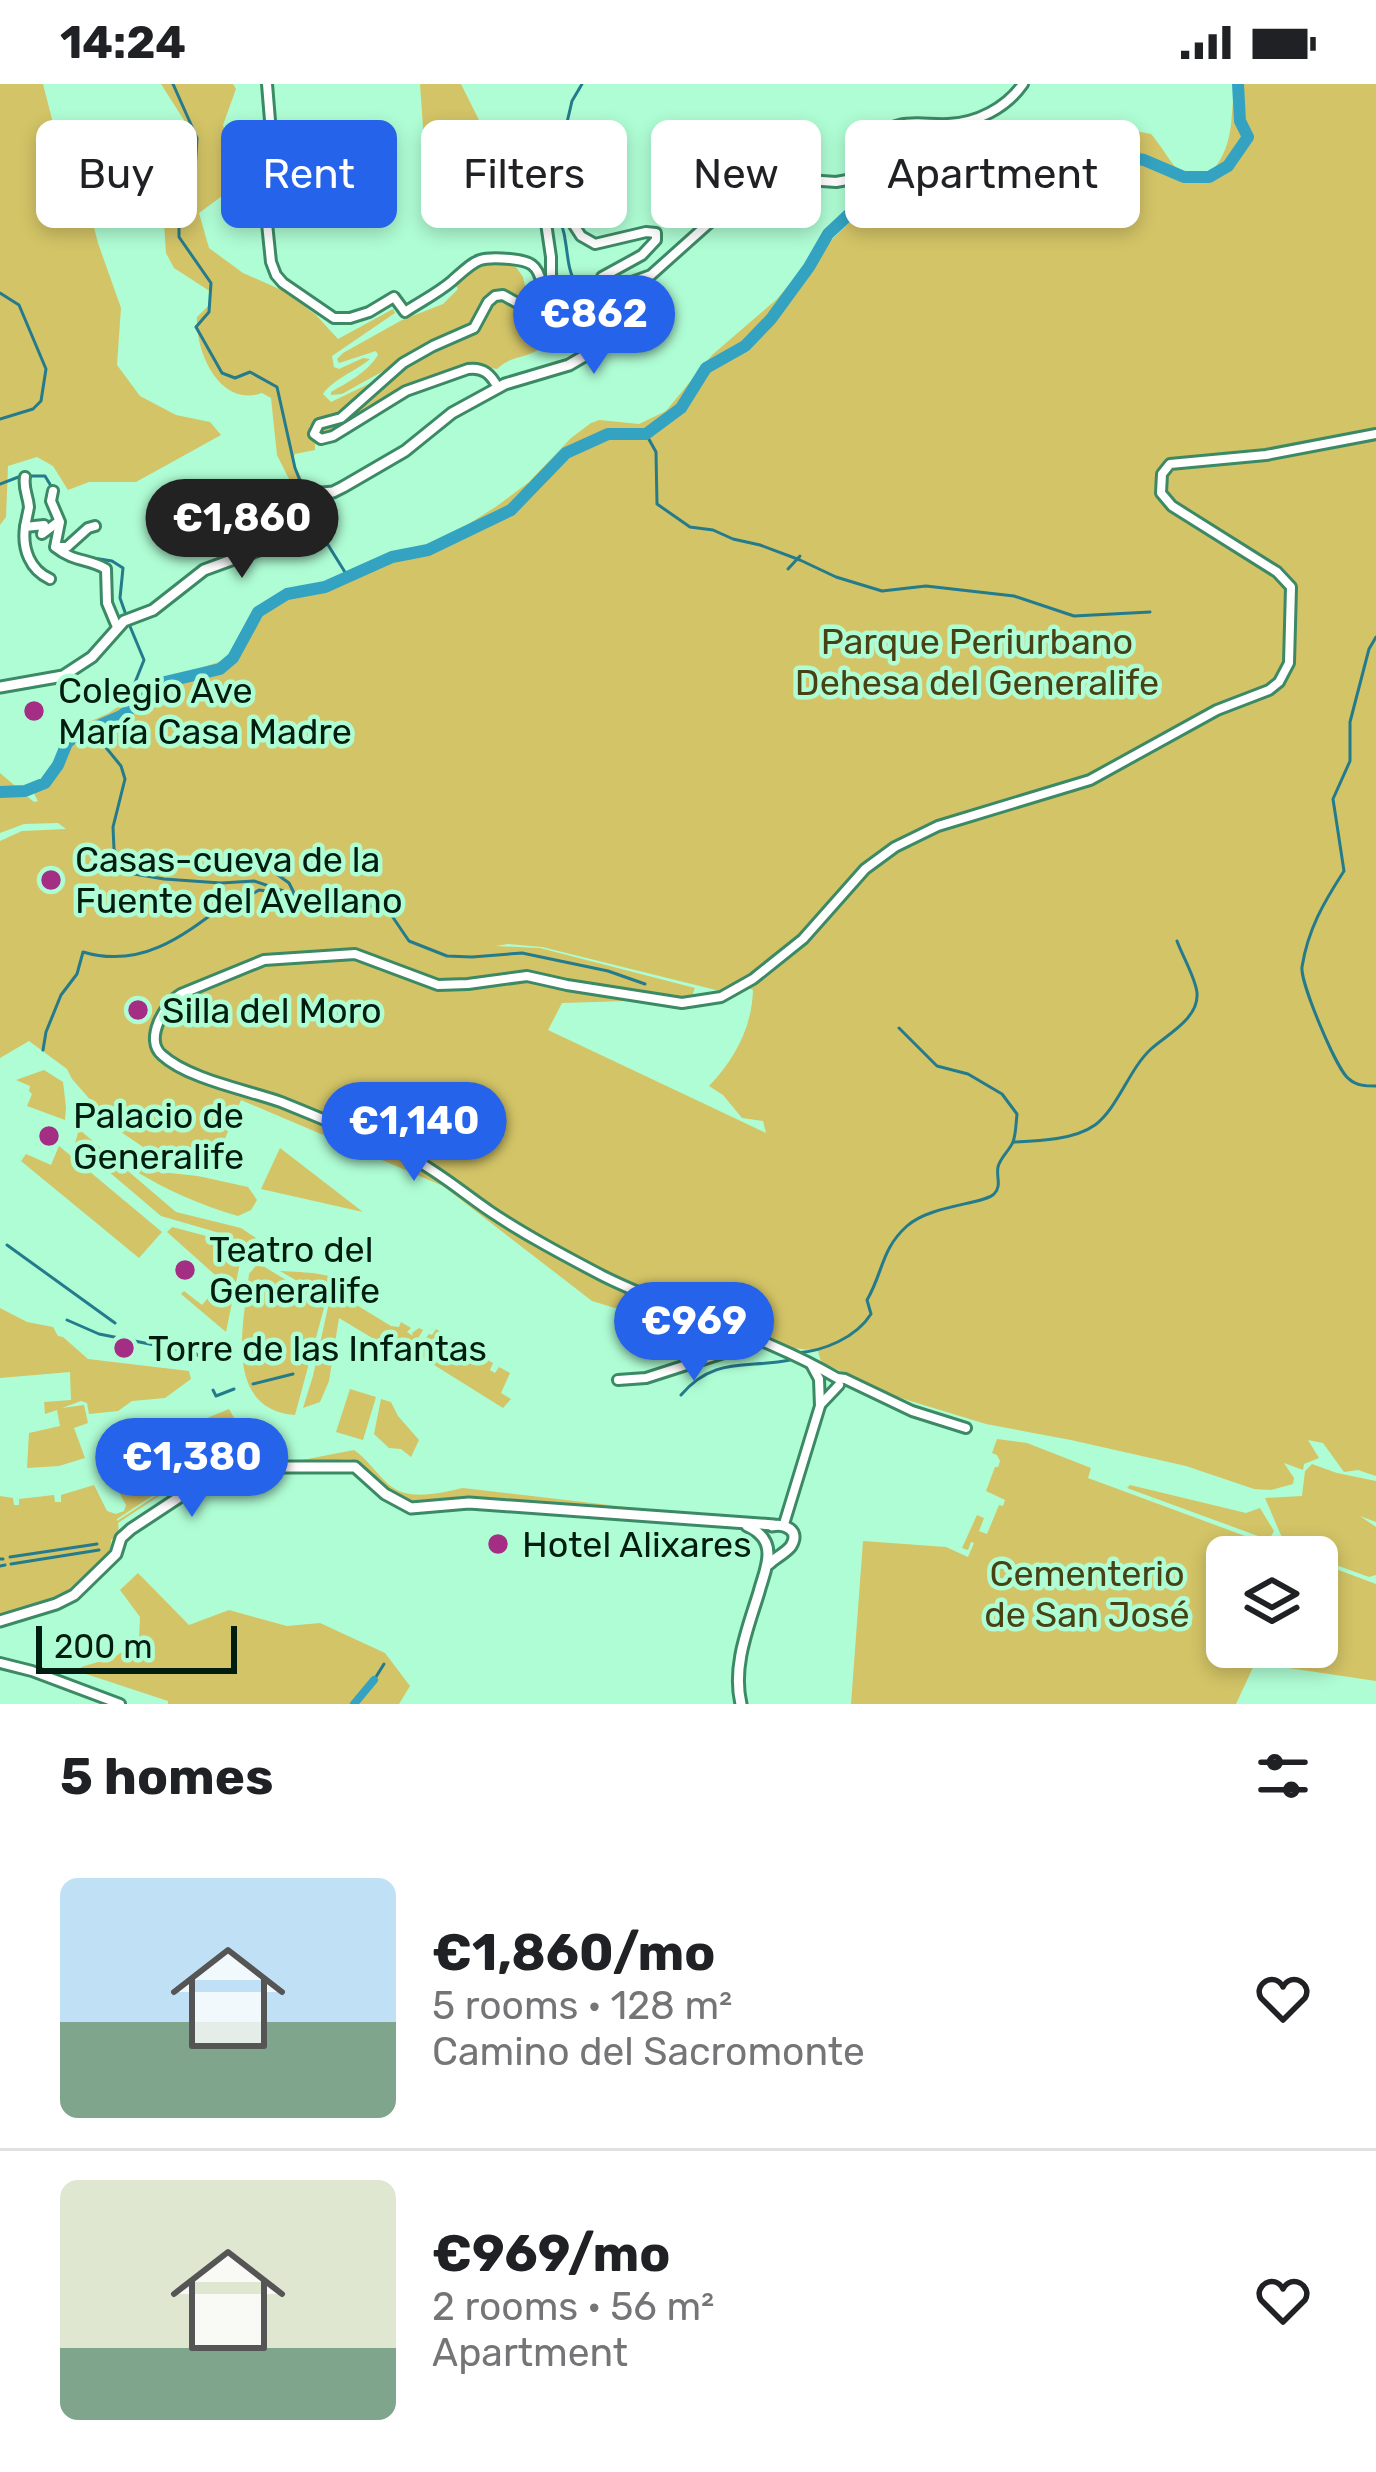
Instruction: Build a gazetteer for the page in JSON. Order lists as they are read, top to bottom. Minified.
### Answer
{"parks":["Parque Periurbano Dehesa del Generalife","Cementerio de San José"],"places":["Colegio Ave María Casa Madre","Casas-cueva de la Fuente del Avellano","Silla del Moro","Palacio de Generalife","Teatro del Generalife","Torre de las Infantas","Hotel Alixares"],"scale_bar":"200 m","page":{"status":"14:24","chip":["Buy","Rent","Filters","New","Apartment"],"price":["€862","€1,860","€1,140","€969","€1,380"],"scale":"200 m","heading":"5 homes","list":[{"name":"€1,860/mo","note":"5 rooms · 128 m² · Camino del Sacromonte"},{"name":"€969/mo","note":"2 rooms · 56 m² · Apartment"}]}}
